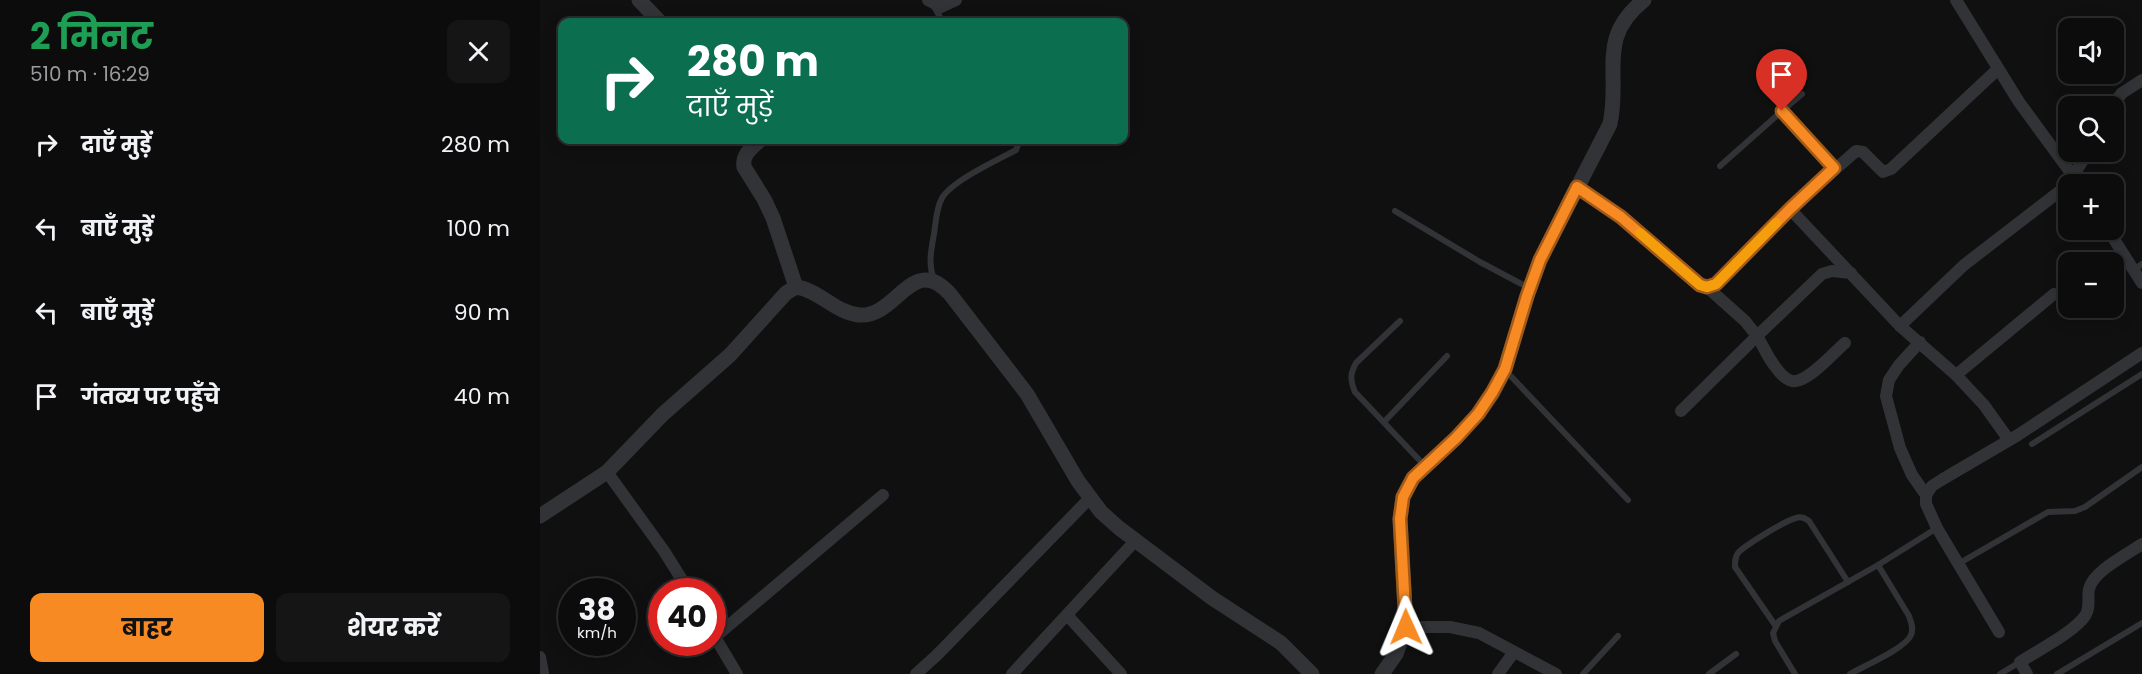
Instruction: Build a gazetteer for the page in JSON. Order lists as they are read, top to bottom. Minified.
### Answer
{"page":{"heading":["2 मिनट","510 m · 16:29"],"map_buttons":["+","−"],"turn":["280 m","दाएँ मुड़ें"],"list":[{"name":"दाएँ मुड़ें","value":"280 m"},{"name":"बाएँ मुड़ें","value":"100 m"},{"name":"बाएँ मुड़ें","value":"90 m"},{"name":"गंतव्य पर पहुँचे","value":"40 m"}],"speed":"38 km/h","limit":"40","buttons":["बाहर","शेयर करें"]}}
